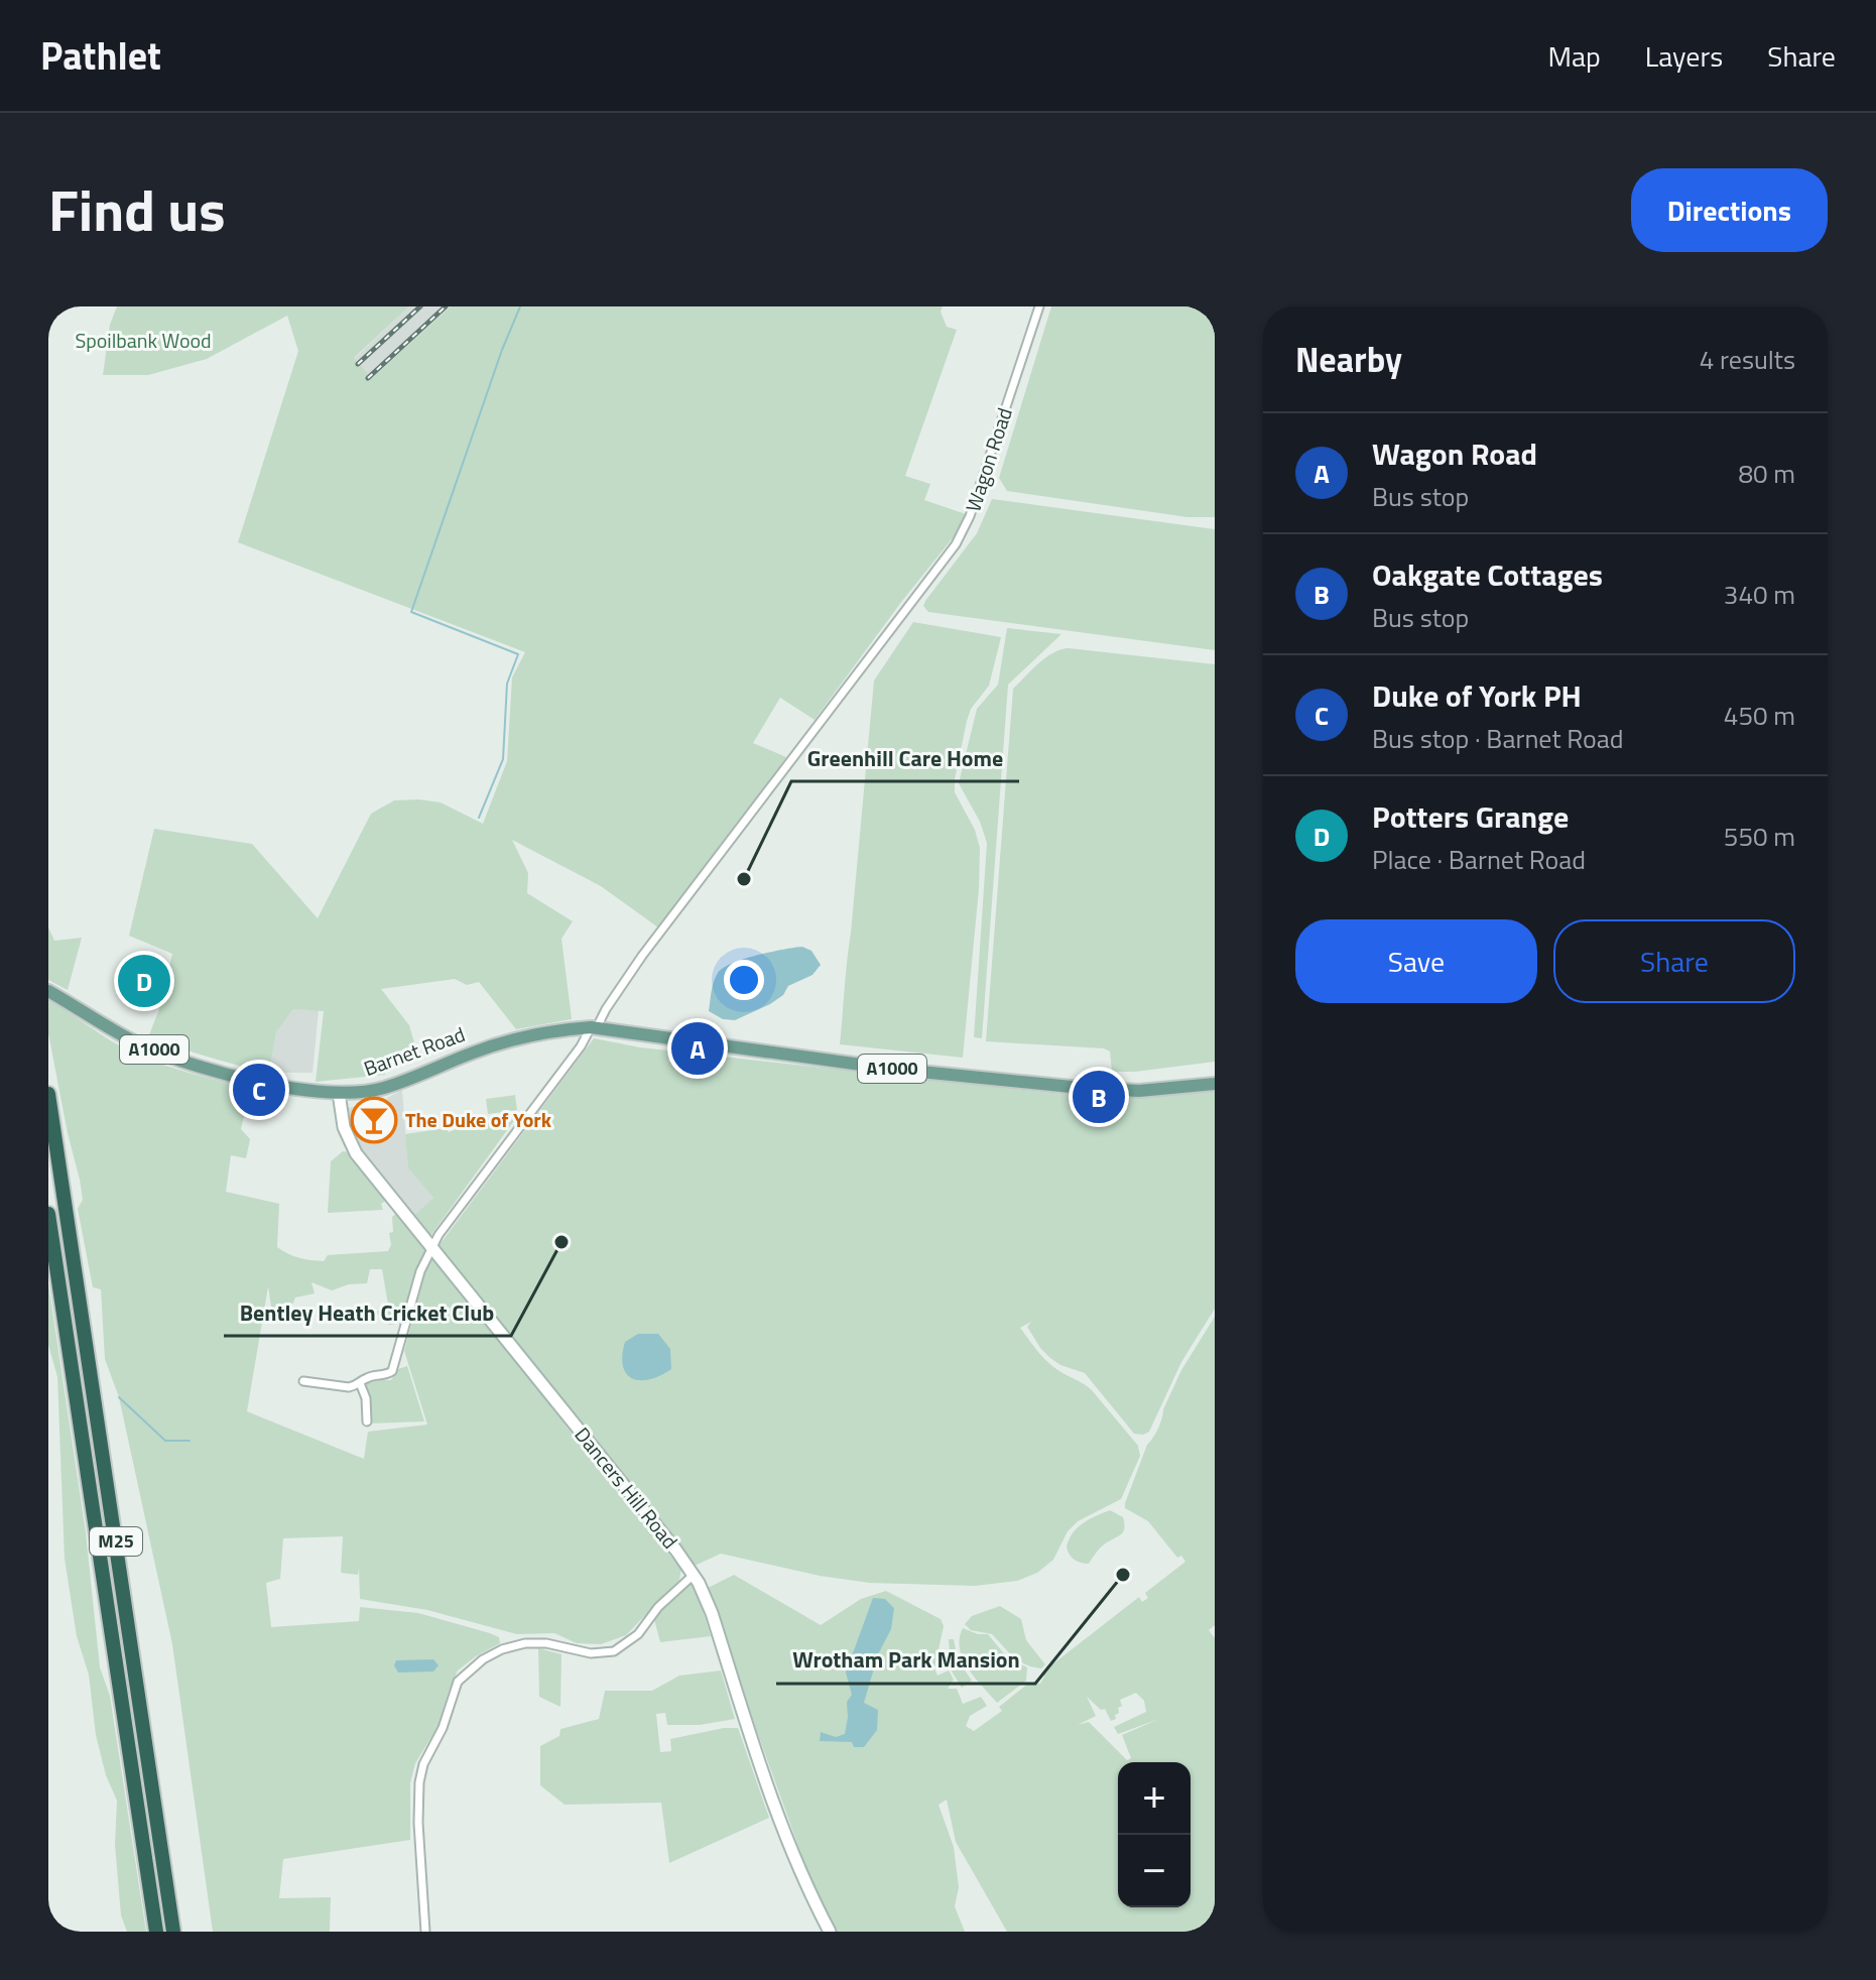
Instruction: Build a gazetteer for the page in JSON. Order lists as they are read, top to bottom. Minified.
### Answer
{"streets":{"highway":["M25"],"main road":["A1000","Barnet Road"],"street":["Wagon Road","Dancers Hill Road"]},"crossings":[["Wagon Road","A1000"],["Wagon Road","Barnet Road"],["Wagon Road","Dancers Hill Road"],["A1000","Barnet Road"],["Barnet Road","Dancers Hill Road"]],"parks":["Spoilbank Wood"],"places":{"other":["Greenhill Care Home","Bentley Heath Cricket Club","Wrotham Park Mansion"],"bar":["The Duke of York"]},"page":{"header":"Pathlet","nav":["Map","Layers","Share"],"title":"Find us","buttons":["Directions",["Save","Share"]],"heading":["Nearby","4 results"],"list":[{"mark":"A","name":"Wagon Road","note":"Bus stop","value":"80 m"},{"mark":"B","name":"Oakgate Cottages","note":"Bus stop","value":"340 m"},{"mark":"C","name":"Duke of York PH","note":"Bus stop · Barnet Road","value":"450 m"},{"mark":"D","name":"Potters Grange","note":"Place · Barnet Road","value":"550 m"}],"pins":["D","A","C","B"],"map_buttons":["+","−"]}}
